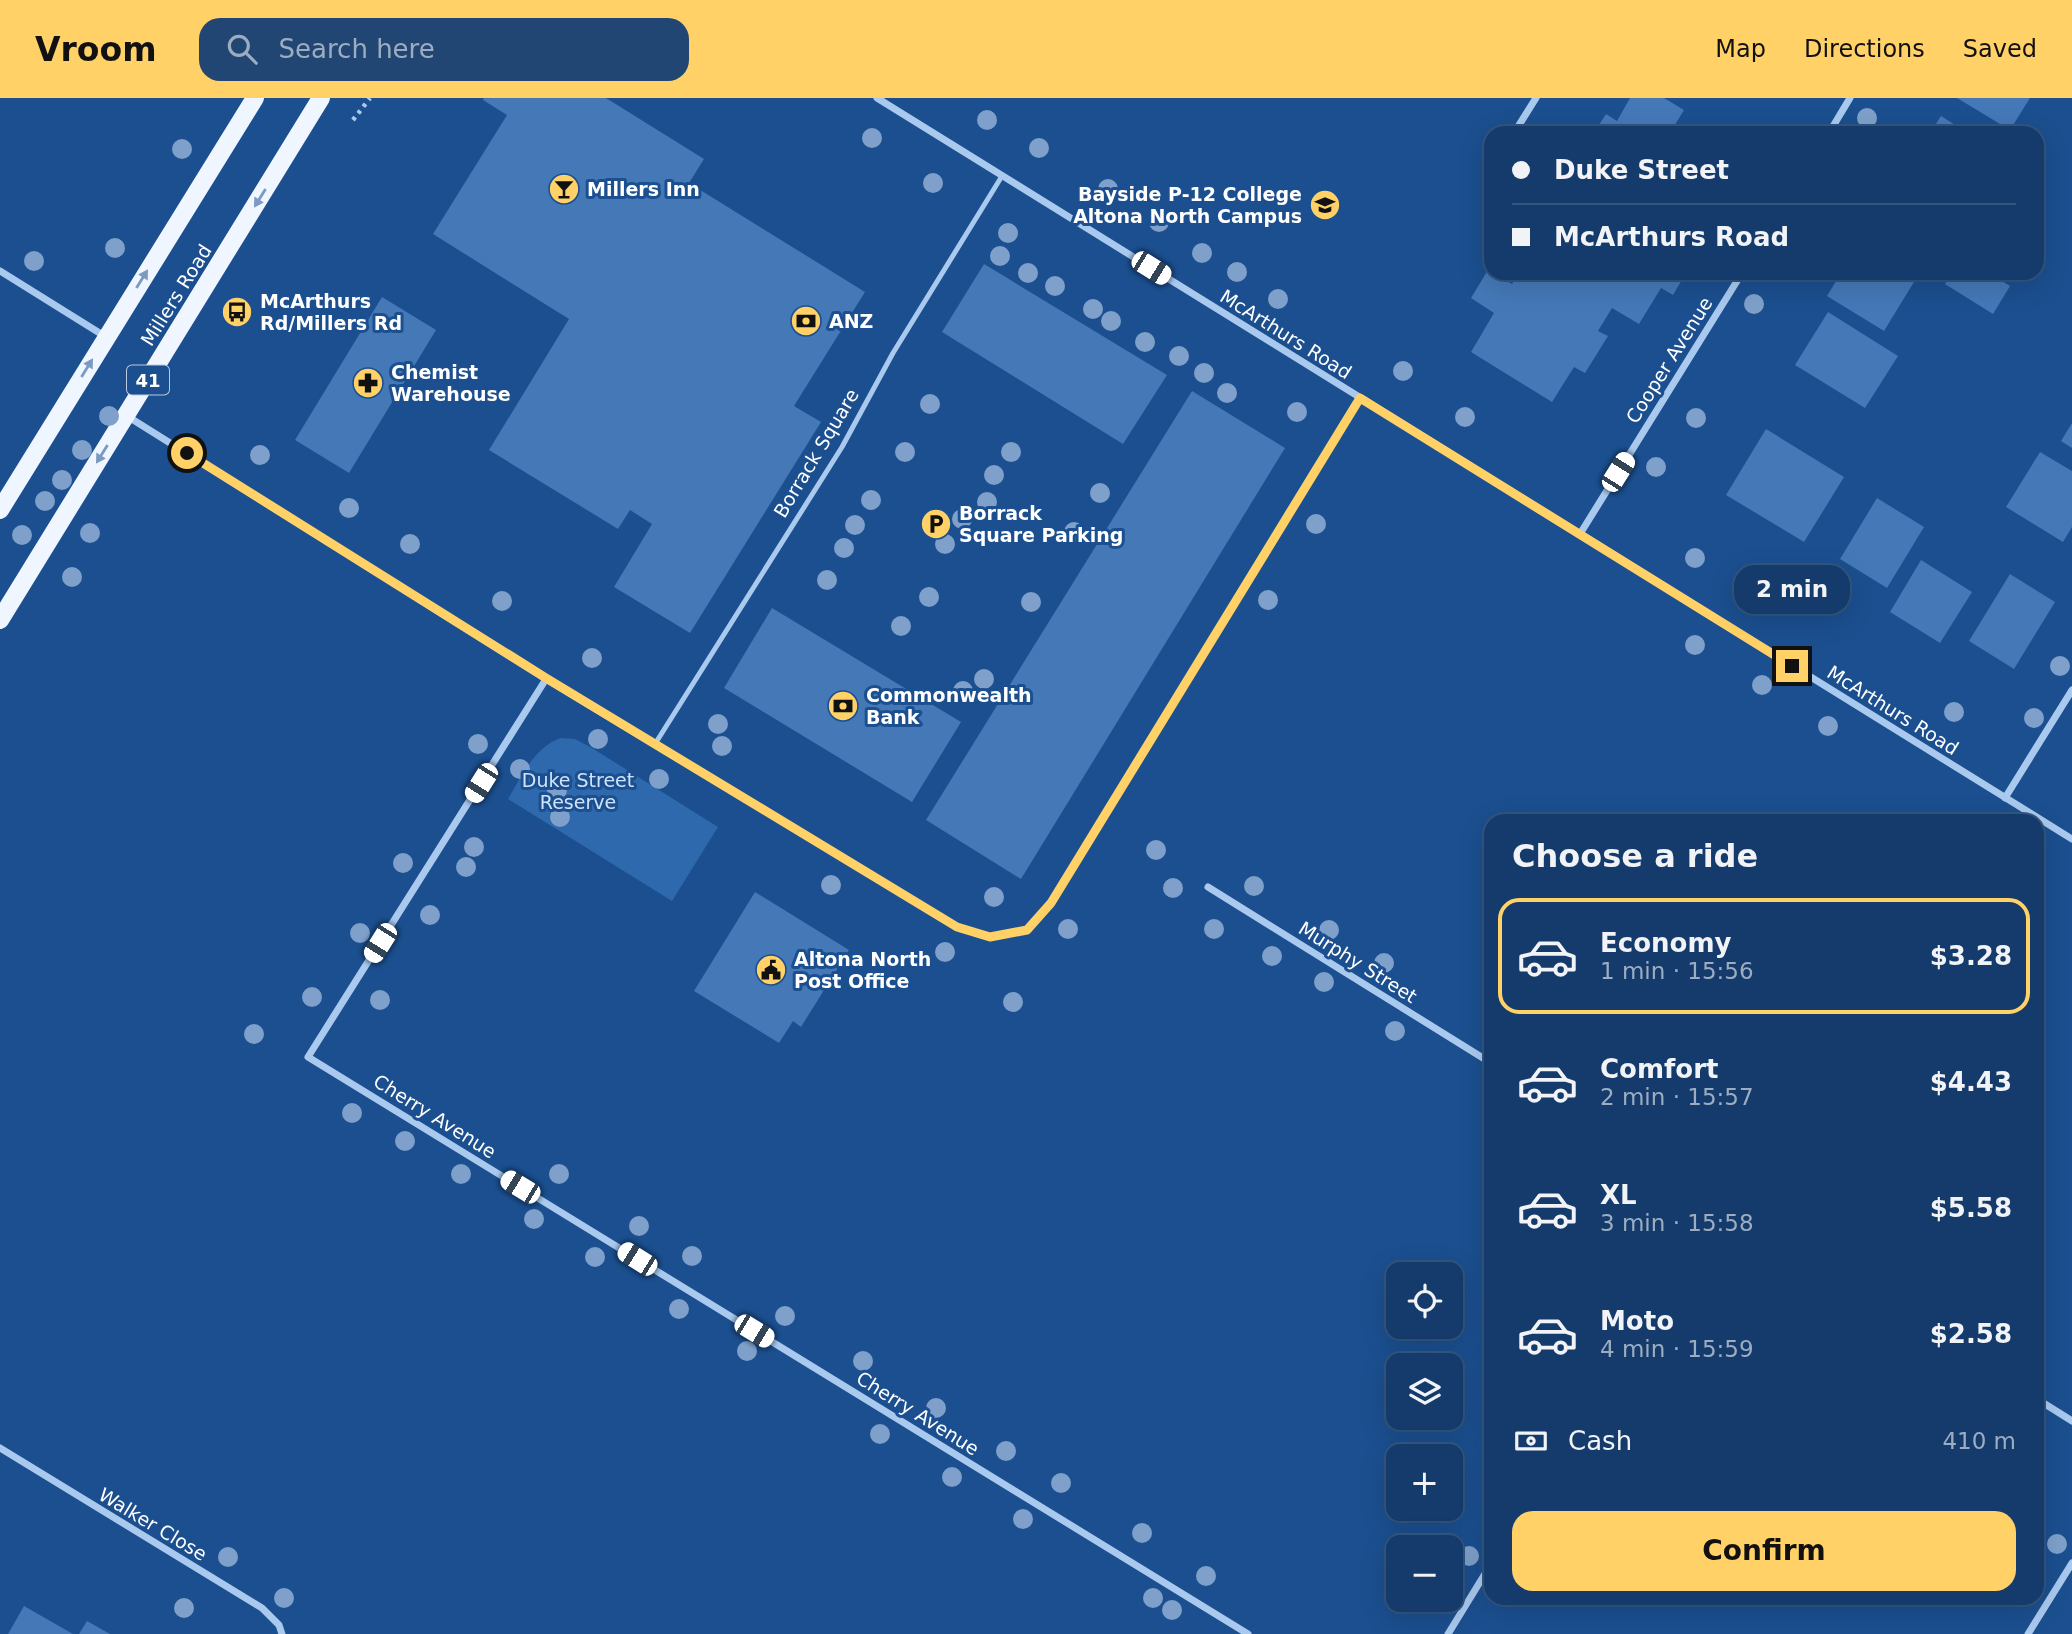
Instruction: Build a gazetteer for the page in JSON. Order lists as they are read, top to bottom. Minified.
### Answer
{"streets":{"main road":["Millers Road","41"],"street":["McArthurs Road","Cooper Avenue","Murphy Street","Cherry Avenue","Walker Close"],"lane":["Borrack Square"]},"crossings":[["McArthurs Road","Cooper Avenue"],["McArthurs Road","Borrack Square"]],"parks":["Duke Street Reserve"],"places":{"bar":["Millers Inn"],"school or university":["Bayside P-12 College Altona North Campus"],"bus stop":["McArthurs Rd/Millers Rd"],"bank":["ANZ","Commonwealth Bank"],"pharmacy":["Chemist Warehouse"],"parking":["Borrack Square Parking"],"public building":["Altona North Post Office"]},"page":{"header":"Vroom","search":"Search here","nav":["Map","Directions","Saved"],"banner":["Duke Street","McArthurs Road"],"bubble":"2 min","heading":"Choose a ride","list":[{"name":"Economy","note":"1 min · 15:56","value":"$3.28"},{"name":"Comfort","note":"2 min · 15:57","value":"$4.43"},{"name":"XL","note":"3 min · 15:58","value":"$5.58"},{"name":"Moto","note":"4 min · 15:59","value":"$2.58"}],"map_buttons":["+","−"],"pay":["Cash","410 m"],"buttons":"Confirm"}}
